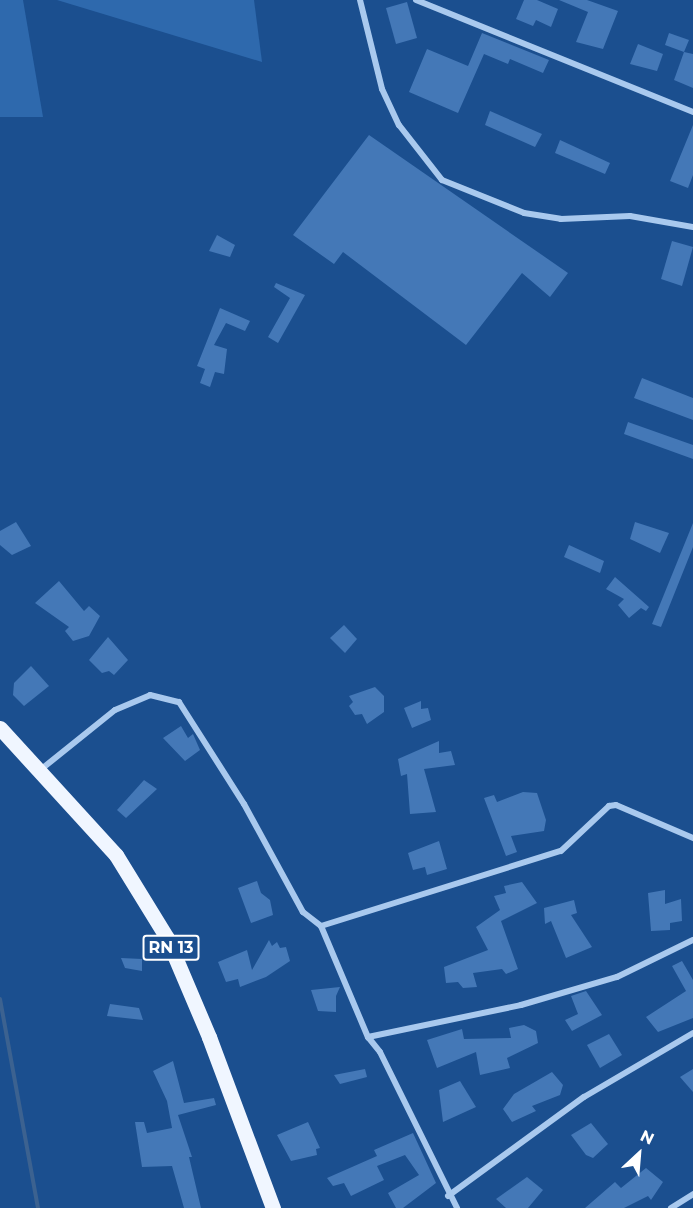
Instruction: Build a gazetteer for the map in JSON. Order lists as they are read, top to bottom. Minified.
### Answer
{"streets":{"main road":["RN 13"]},"north":"top right"}
